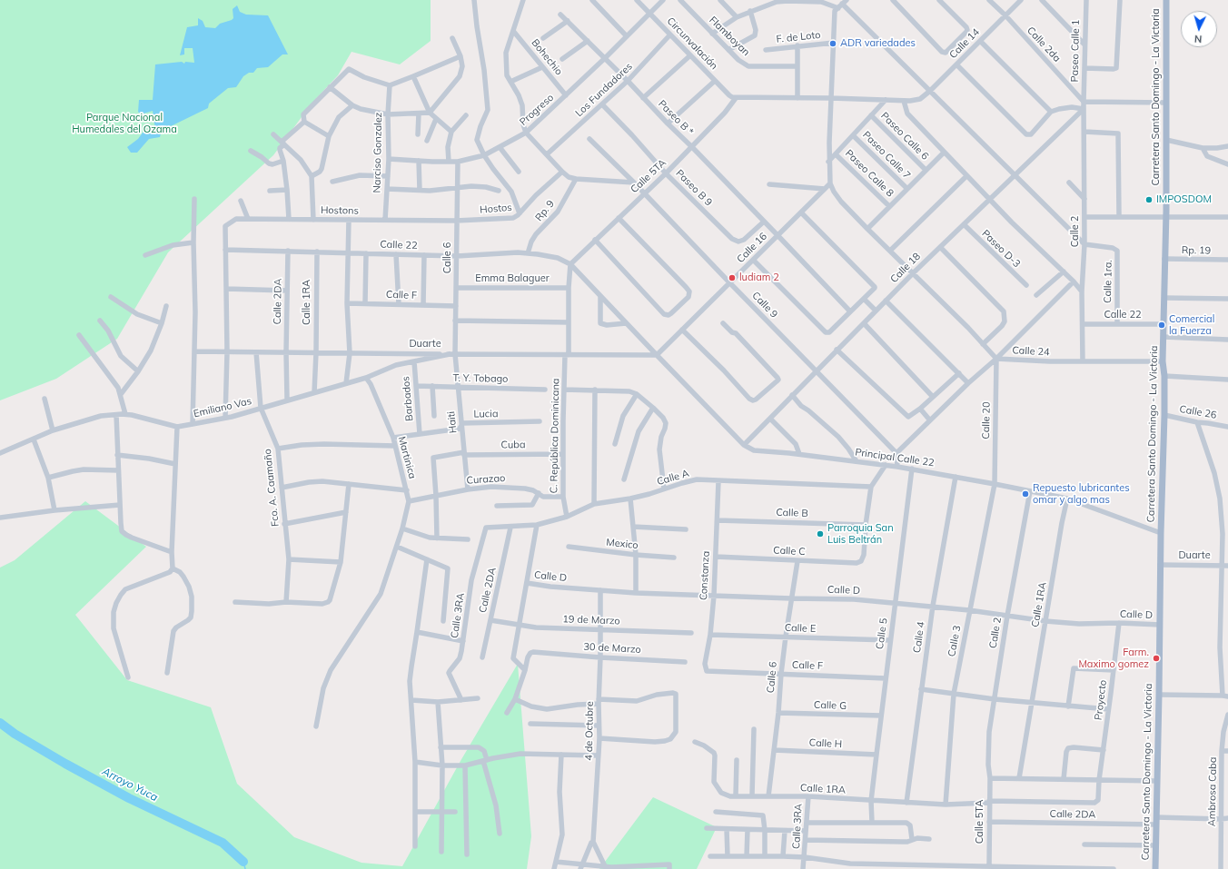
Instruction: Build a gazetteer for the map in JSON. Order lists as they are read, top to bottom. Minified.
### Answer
{"streets":{"main road":["Carretera Santo Domingo - La Victoria"],"street":["Flamboyan","F. de Loto","Circunvalación","Calle 14","Calle 2da","Paseo Calle 1","Bohechio","Los Fundadores","Progreso","Paseo B *","Paseo Calle 6","Narciso Gonzalez","Paseo Calle 7","Paseo Calle 8","Calle 5TA","Paseo B 9","Hostos","Hostons","Rp. 9","Calle 2","Calle 22","Calle 16","Paseo D-3","Rp. 19","Calle 6","Calle 18","Emma Balaguer","Calle 1ra.","Calle F","Calle 2DA","Calle 1RA","Calle 9","Duarte","Calle 24","T. Y. Tobago","Barbados","Emiliano Vas","Calle 26","Lucia","Calle 20","Haiti","C. República Dominicana","Cuba","Martinica","Principal Calle 22","Calle A","Curazao","Fco. A. Caamaño","Calle B","Mexico","Calle C","Constanza","Calle D","Calle 3RA","19 de Marzo","Calle E","Calle 5","Calle 4","Calle 3","30 de Marzo","Proyecto","Calle G","4 de Octubre","Calle H","Ambrosa Caba"]},"crossings":[["Circunvalación","Los Fundadores"],["Circunvalación","Progreso"],["Circunvalación","Calle 5TA"],["Calle 14","Calle 2da"],["Calle 2da","Paseo Calle 1"],["Calle 2da","Calle 2"],["Paseo Calle 1","Calle 2"],["Bohechio","Progreso"],["Los Fundadores","Paseo B *"],["Los Fundadores","Paseo B 9"],["Carretera Santo Domingo - La Victoria","Calle 22"],["Carretera Santo Domingo - La Victoria","Rp. 19"],["Carretera Santo Domingo - La Victoria","Calle 2DA"],["Carretera Santo Domingo - La Victoria","Duarte"],["Carretera Santo Domingo - La Victoria","Calle 24"],["Carretera Santo Domingo - La Victoria","Calle 26"],["Carretera Santo Domingo - La Victoria","Principal Calle 22"],["Carretera Santo Domingo - La Victoria","Calle D"],["Progreso","Paseo B *"],["Progreso","Narciso Gonzalez"],["Progreso","Calle 6"],["Paseo B *","Calle 5TA"],["Paseo B *","Paseo B 9"],["Paseo B *","Calle 16"],["Narciso Gonzalez","Hostons"],["Calle 5TA","Paseo B 9"],["Calle 5TA","Calle 2"],["Calle 5TA","Calle 22"],["Calle 5TA","Calle 2DA"],["Calle 5TA","Calle 1RA"],["Calle 5TA","Calle 9"],["Calle 5TA","C. República Dominicana"],["Calle 5TA","Principal Calle 22"],["Calle 5TA","Proyecto"],["Hostos","Hostons"],["Hostos","Calle 6"],["Hostons","Calle 22"],["Hostons","Calle 6"],["Rp. 9","Calle 22"],["Calle 2","Calle 22"],["Calle 2","Calle 18"],["Calle 2","Calle 1ra."],["Calle 2","Calle 24"],["Calle 2","Principal Calle 22"],["Calle 2","Calle D"],["Calle 22","Calle 6"],["Calle 22","Calle 1ra."],["Calle 22","Calle 2DA"],["Calle 22","Calle 1RA"],["Calle 22","C. República Dominicana"],["Calle 22","Principal Calle 22"],["Calle 16","Calle 9"],["Calle 16","Duarte"],["Calle 16","Principal Calle 22"],["Paseo D-3","Calle 18"],["Calle 6","Emma Balaguer"],["Calle 6","Calle F"],["Calle 6","Calle 1RA"],["Calle 6","Duarte"],["Calle 6","Emiliano Vas"],["Calle 6","Haiti"],["Calle 6","Calle C"],["Calle 6","Calle D"],["Calle 6","Calle E"],["Calle 6","Calle G"],["Calle 6","Calle H"],["Calle 18","Calle 9"],["Calle 18","Principal Calle 22"],["Emma Balaguer","C. República Dominicana"],["Calle F","Constanza"],["Calle F","Calle 5"],["Calle 2DA","Duarte"],["Calle 2DA","Emiliano Vas"],["Calle 2DA","Calle A"],["Calle 2DA","19 de Marzo"],["Calle 1RA","Duarte"],["Calle 1RA","Emiliano Vas"],["Calle 1RA","Principal Calle 22"],["Calle 1RA","Calle D"],["Calle 1RA","Calle 3RA"],["Calle 1RA","Calle 5"],["Calle 1RA","Calle 4"],["Calle 1RA","Calle 3"],["Calle 1RA","Proyecto"],["Duarte","Emiliano Vas"],["Duarte","Haiti"],["Duarte","C. República Dominicana"],["Duarte","Principal Calle 22"],["Duarte","Fco. A. Caamaño"],["Calle 24","Calle 20"],["T. Y. Tobago","Barbados"],["T. Y. Tobago","Haiti"],["Barbados","Emiliano Vas"],["Barbados","Lucia"],["Emiliano Vas","Haiti"],["Emiliano Vas","Martinica"],["Emiliano Vas","Fco. A. Caamaño"],["Lucia","Haiti"],["Lucia","Martinica"],["Calle 20","Principal Calle 22"],["Calle 20","Calle 3"],["Haiti","Cuba"],["Haiti","Curazao"],["C. República Dominicana","Cuba"],["C. República Dominicana","Principal Calle 22"],["C. República Dominicana","Calle A"],["C. República Dominicana","Curazao"],["Cuba","Curazao"],["Martinica","Curazao"],["Principal Calle 22","Calle 5"],["Principal Calle 22","Calle 4"],["Principal Calle 22","Calle 3"],["Calle A","Constanza"],["Calle A","Calle 3RA"],["Calle B","Calle C"],["Calle B","Constanza"],["Calle C","Constanza"],["Constanza","Calle D"],["Constanza","Calle E"],["Calle D","Calle 5"],["Calle D","Calle 4"],["Calle D","Calle 3"],["Calle D","Proyecto"],["Calle D","4 de Octubre"],["19 de Marzo","4 de Octubre"],["Calle E","Calle 5"],["Calle 5","Calle G"],["Calle 5","Calle H"],["30 de Marzo","4 de Octubre"]],"water":["Arroyo Yuca"],"parks":["Parque Nacional Humedales del Ozama"],"places":["ADR variedades","IMPOSDOM","ludiam 2","Comercial la Fuerza","Repuesto lubricantes omar y algo mas","Parroquia San Luis Beltrán","Farm. Maximo gomez"],"north":"bottom"}
